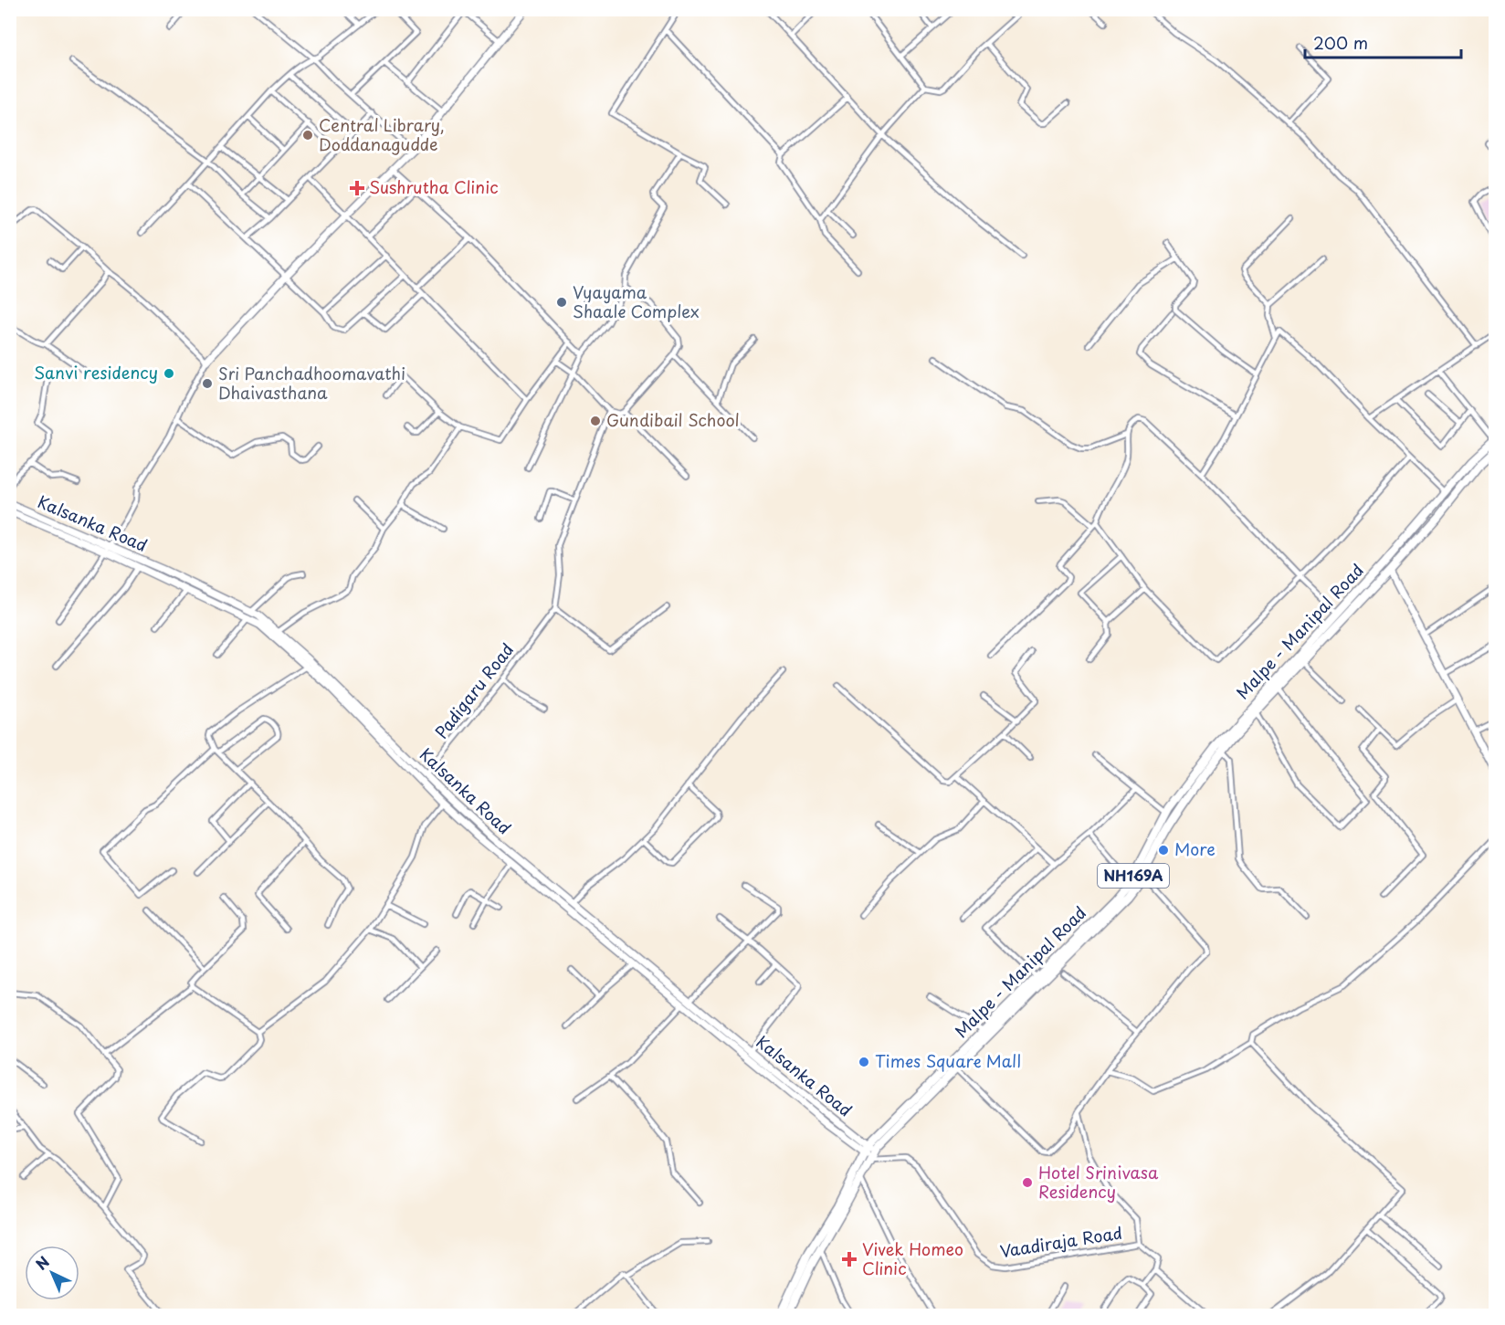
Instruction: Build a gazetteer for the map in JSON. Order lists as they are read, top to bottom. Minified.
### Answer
{"streets":{"highway":["Malpe - Manipal Road","NH169A"],"main road":["Kalsanka Road"],"street":["Padigaru Road","Vaadiraja Road"]},"crossings":[["Kalsanka Road","Malpe - Manipal Road"],["Kalsanka Road","Padigaru Road"],["Kalsanka Road","Vaadiraja Road"],["Malpe - Manipal Road","Vaadiraja Road"]],"places":{"other":["Central Library, Doddanagudde","Vyayama Shaale Complex","Sanvi residency","Sri Panchadhoomavathi Dhaivasthana","Gundibail School","More","Times Square Mall","Hotel Srinivasa Residency"],"health":["Sushrutha Clinic","Vivek Homeo Clinic"]},"scale_bar":"200 m","north":"top left"}
